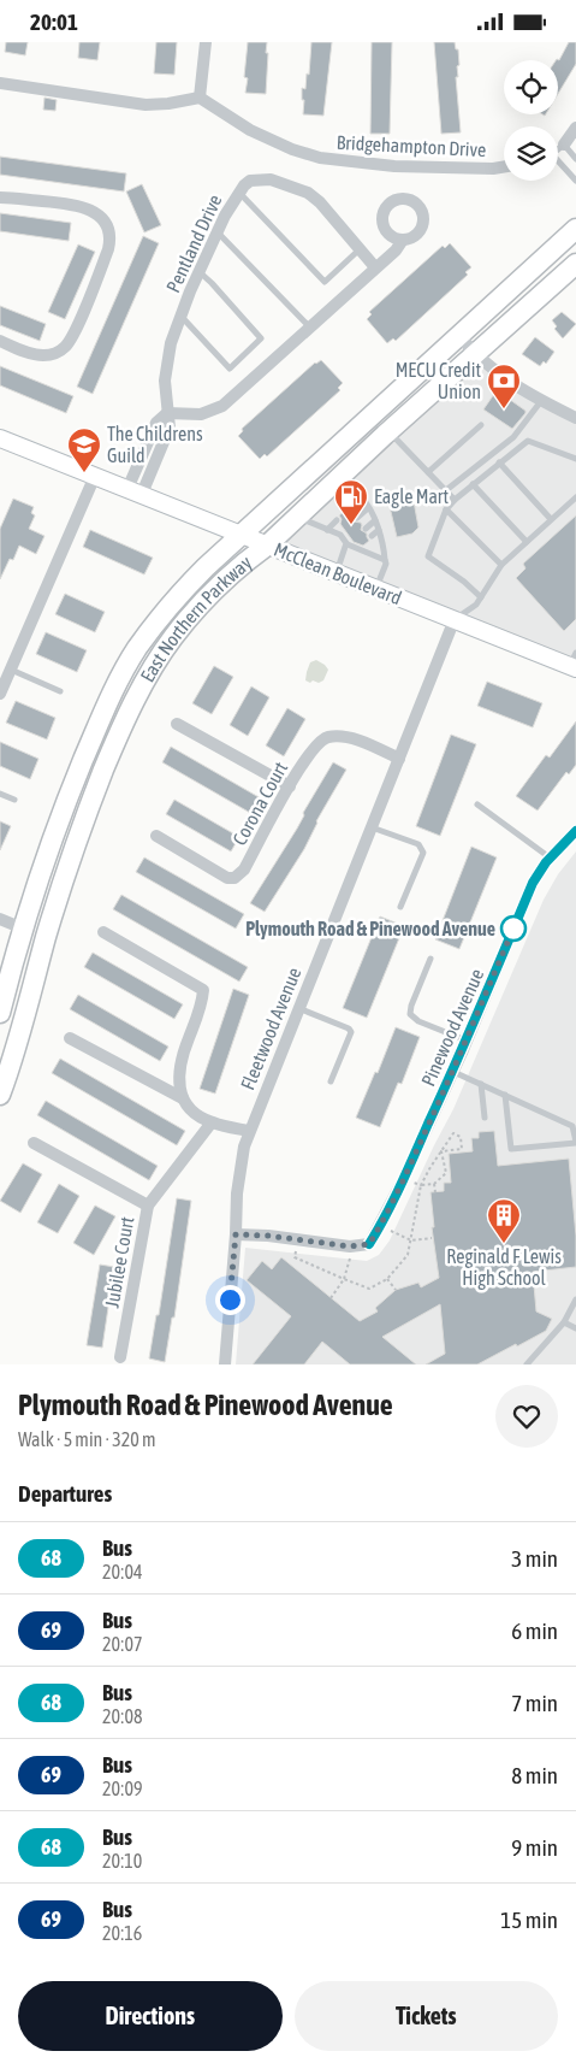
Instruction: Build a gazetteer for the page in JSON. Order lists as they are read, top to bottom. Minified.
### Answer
{"streets":{"main road":["East Northern Parkway"],"street":["Bridgehampton Drive","Pentland Drive","McClean Boulevard","Corona Court","Pinewood Avenue","Fleetwood Avenue","Jubilee Court"]},"crossings":[["McClean Boulevard","East Northern Parkway"],["McClean Boulevard","Fleetwood Avenue"],["Corona Court","Fleetwood Avenue"],["Pinewood Avenue","Fleetwood Avenue"]],"places":{"bank":["MECU Credit Union"],"school or university":["The Childrens Guild"],"fuel station":["Eagle Mart"],"other":["Plymouth Road & Pinewood Avenue"],"building":["Reginald F Lewis High School"]},"lines":["bus line 68"],"page":{"status":"20:01","heading":[["Plymouth Road & Pinewood Avenue","Walk · 5 min · 320 m"],"Departures"],"list":[{"mark":"68","name":"Bus","note":"20:04","value":"3 min"},{"mark":"69","name":"Bus","note":"20:07","value":"6 min"},{"mark":"68","name":"Bus","note":"20:08","value":"7 min"},{"mark":"69","name":"Bus","note":"20:09","value":"8 min"},{"mark":"68","name":"Bus","note":"20:10","value":"9 min"},{"mark":"69","name":"Bus","note":"20:16","value":"15 min"}],"buttons":["Directions","Tickets"]}}
